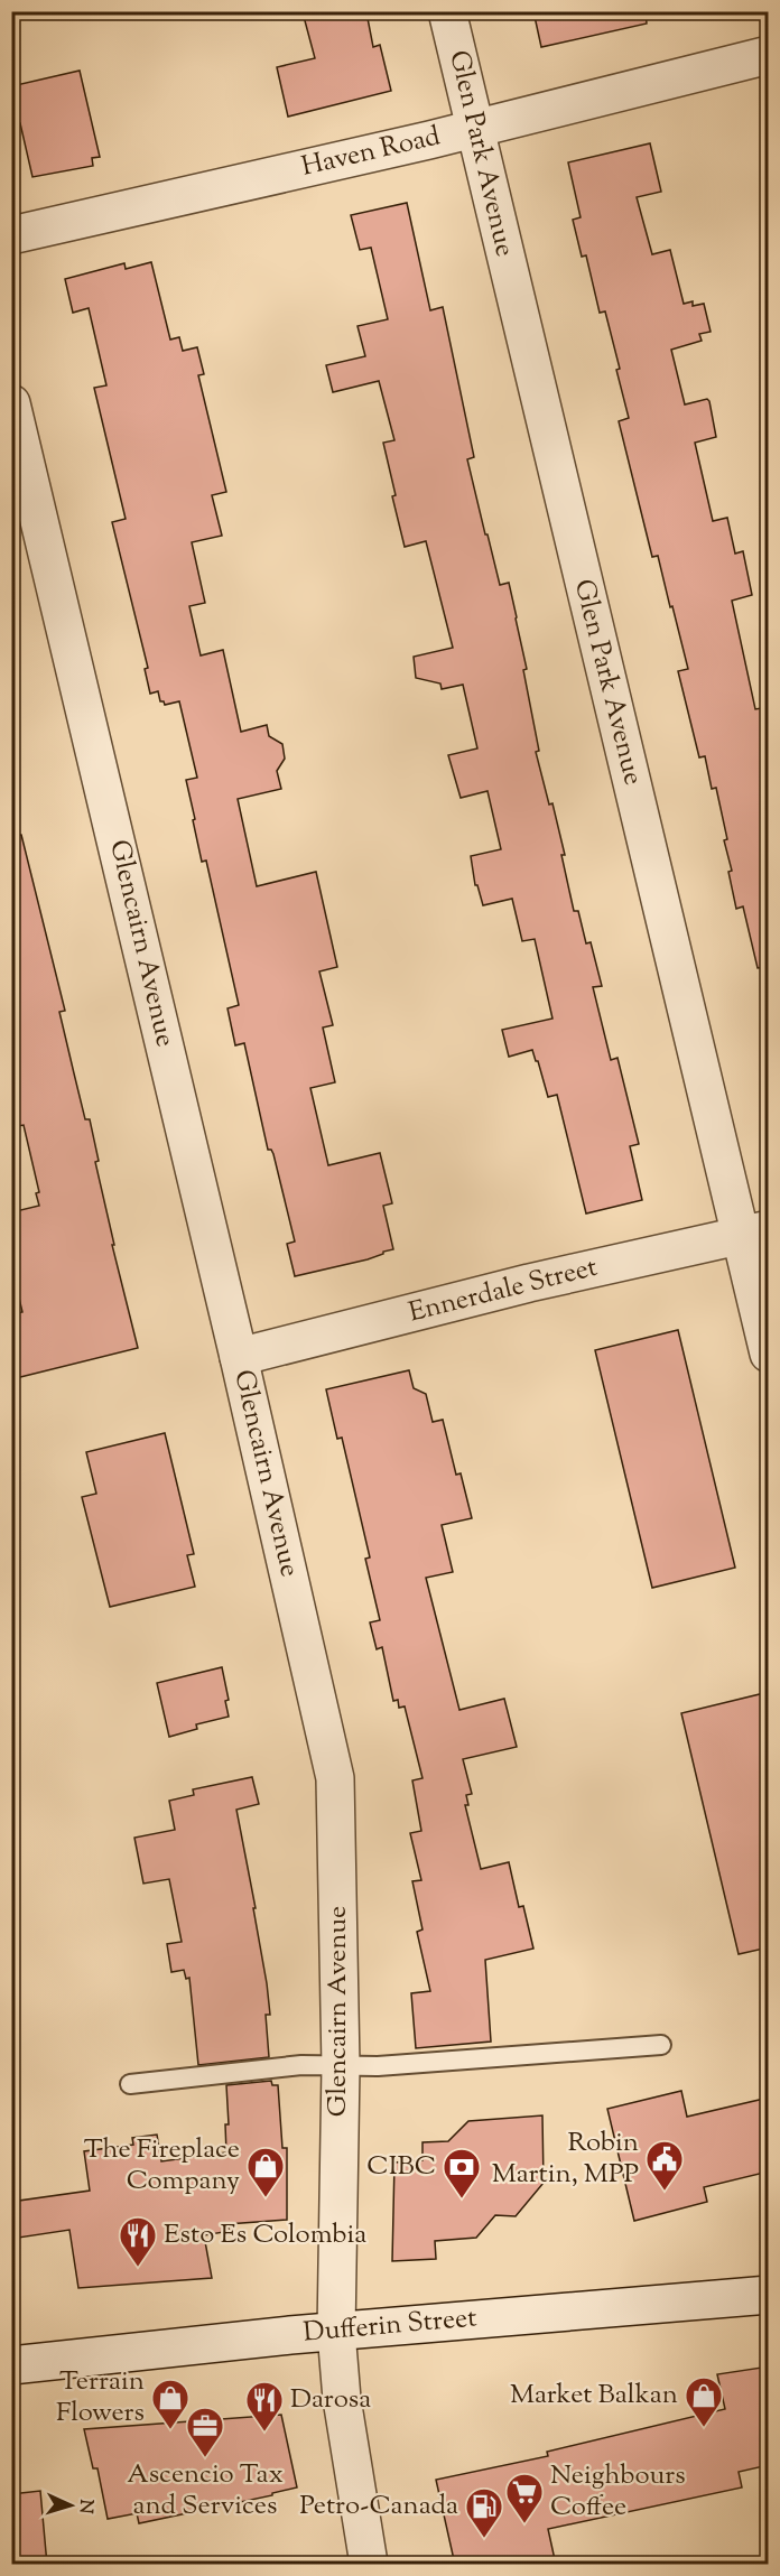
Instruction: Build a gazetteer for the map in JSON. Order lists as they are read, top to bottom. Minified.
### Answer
{"streets":{"street":["Haven Road","Glen Park Avenue","Glencairn Avenue","Ennerdale Street","Dufferin Street"]},"crossings":[["Haven Road","Glen Park Avenue"],["Glen Park Avenue","Ennerdale Street"],["Glencairn Avenue","Ennerdale Street"],["Glencairn Avenue","Dufferin Street"]],"places":{"public building":["Robin Martin, MPP"],"shop":["The Fireplace Company","Market Balkan","Terrain Flowers"],"bank":["CIBC"],"restaurant":["Esto Es Colombia","Darosa"],"office":["Ascencio Tax and Services"],"supermarket":["Neighbours Coffee"],"fuel station":["Petro-Canada"]},"north":"right"}
